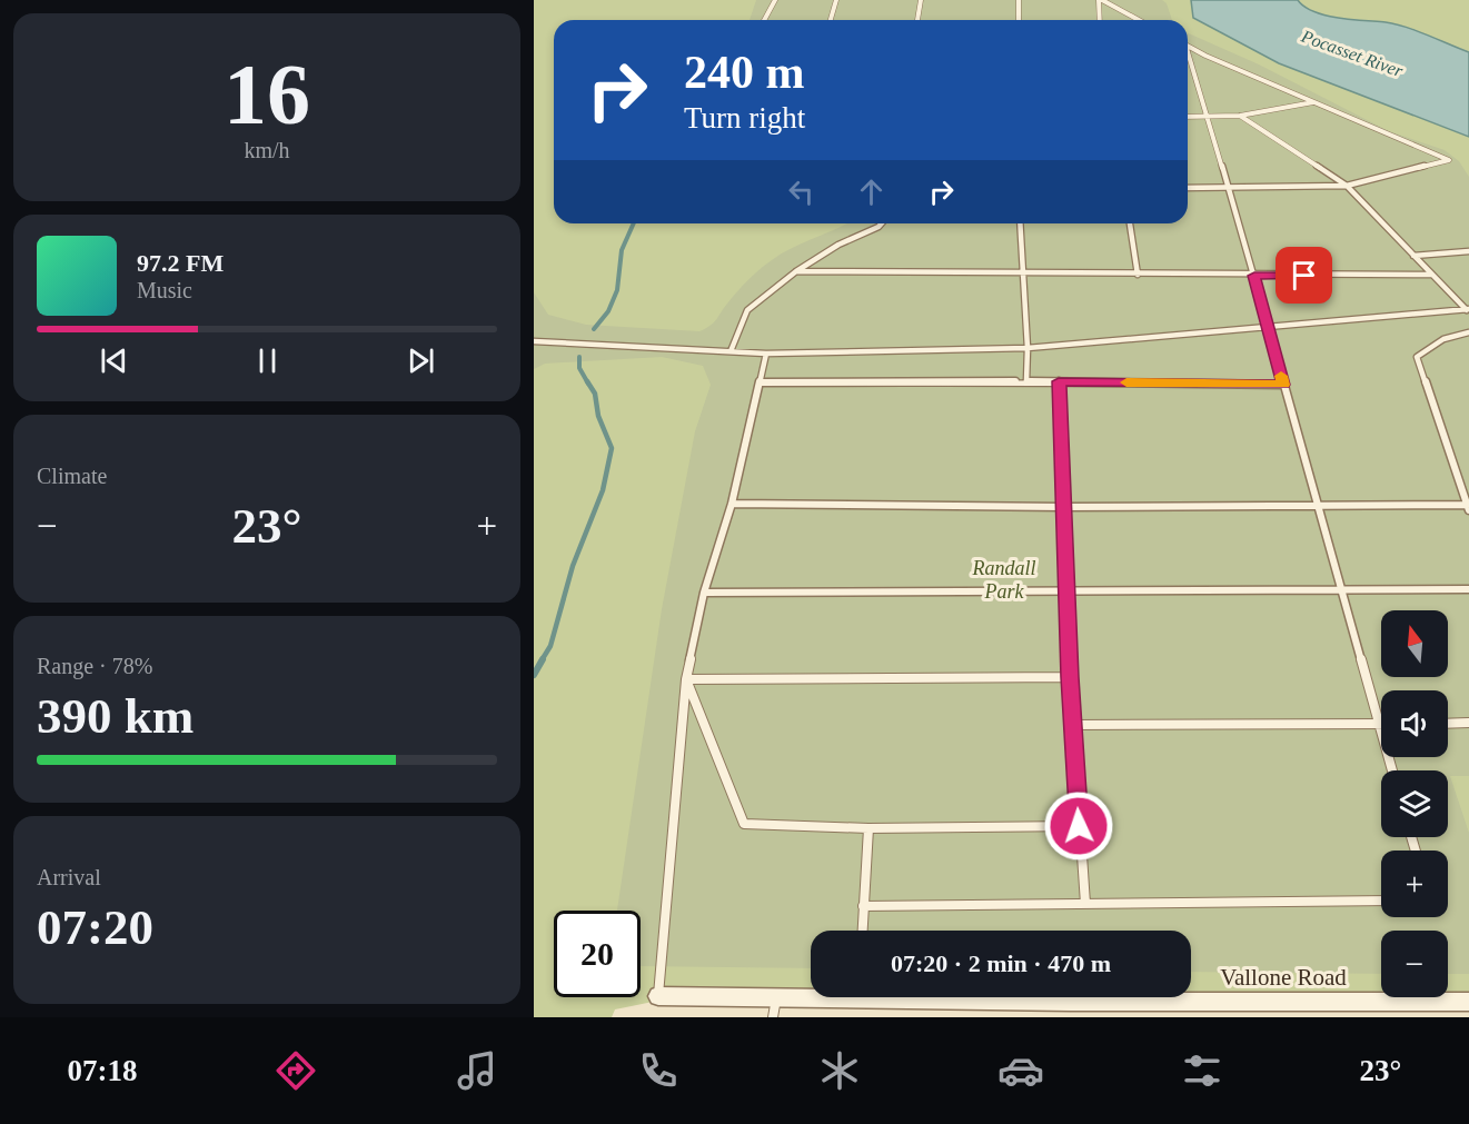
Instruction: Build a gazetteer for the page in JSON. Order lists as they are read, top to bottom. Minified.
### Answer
{"streets":{"street":["Vallone Road"]},"water":["Pocasset River"],"parks":["Randall Park"],"north":"top","page":{"tile":[["16","km/h"],"Climate",["Range · 78%","390 km"],["Arrival","07:20"]],"turn":["240 m","Turn right"],"song":["97.2 FM","Music"],"heat":["−","23°","+"],"map_buttons":["+","−"],"limit":"20","trip":"07:20 · 2 min · 470 m","tabs":["07:18","23°"]}}
